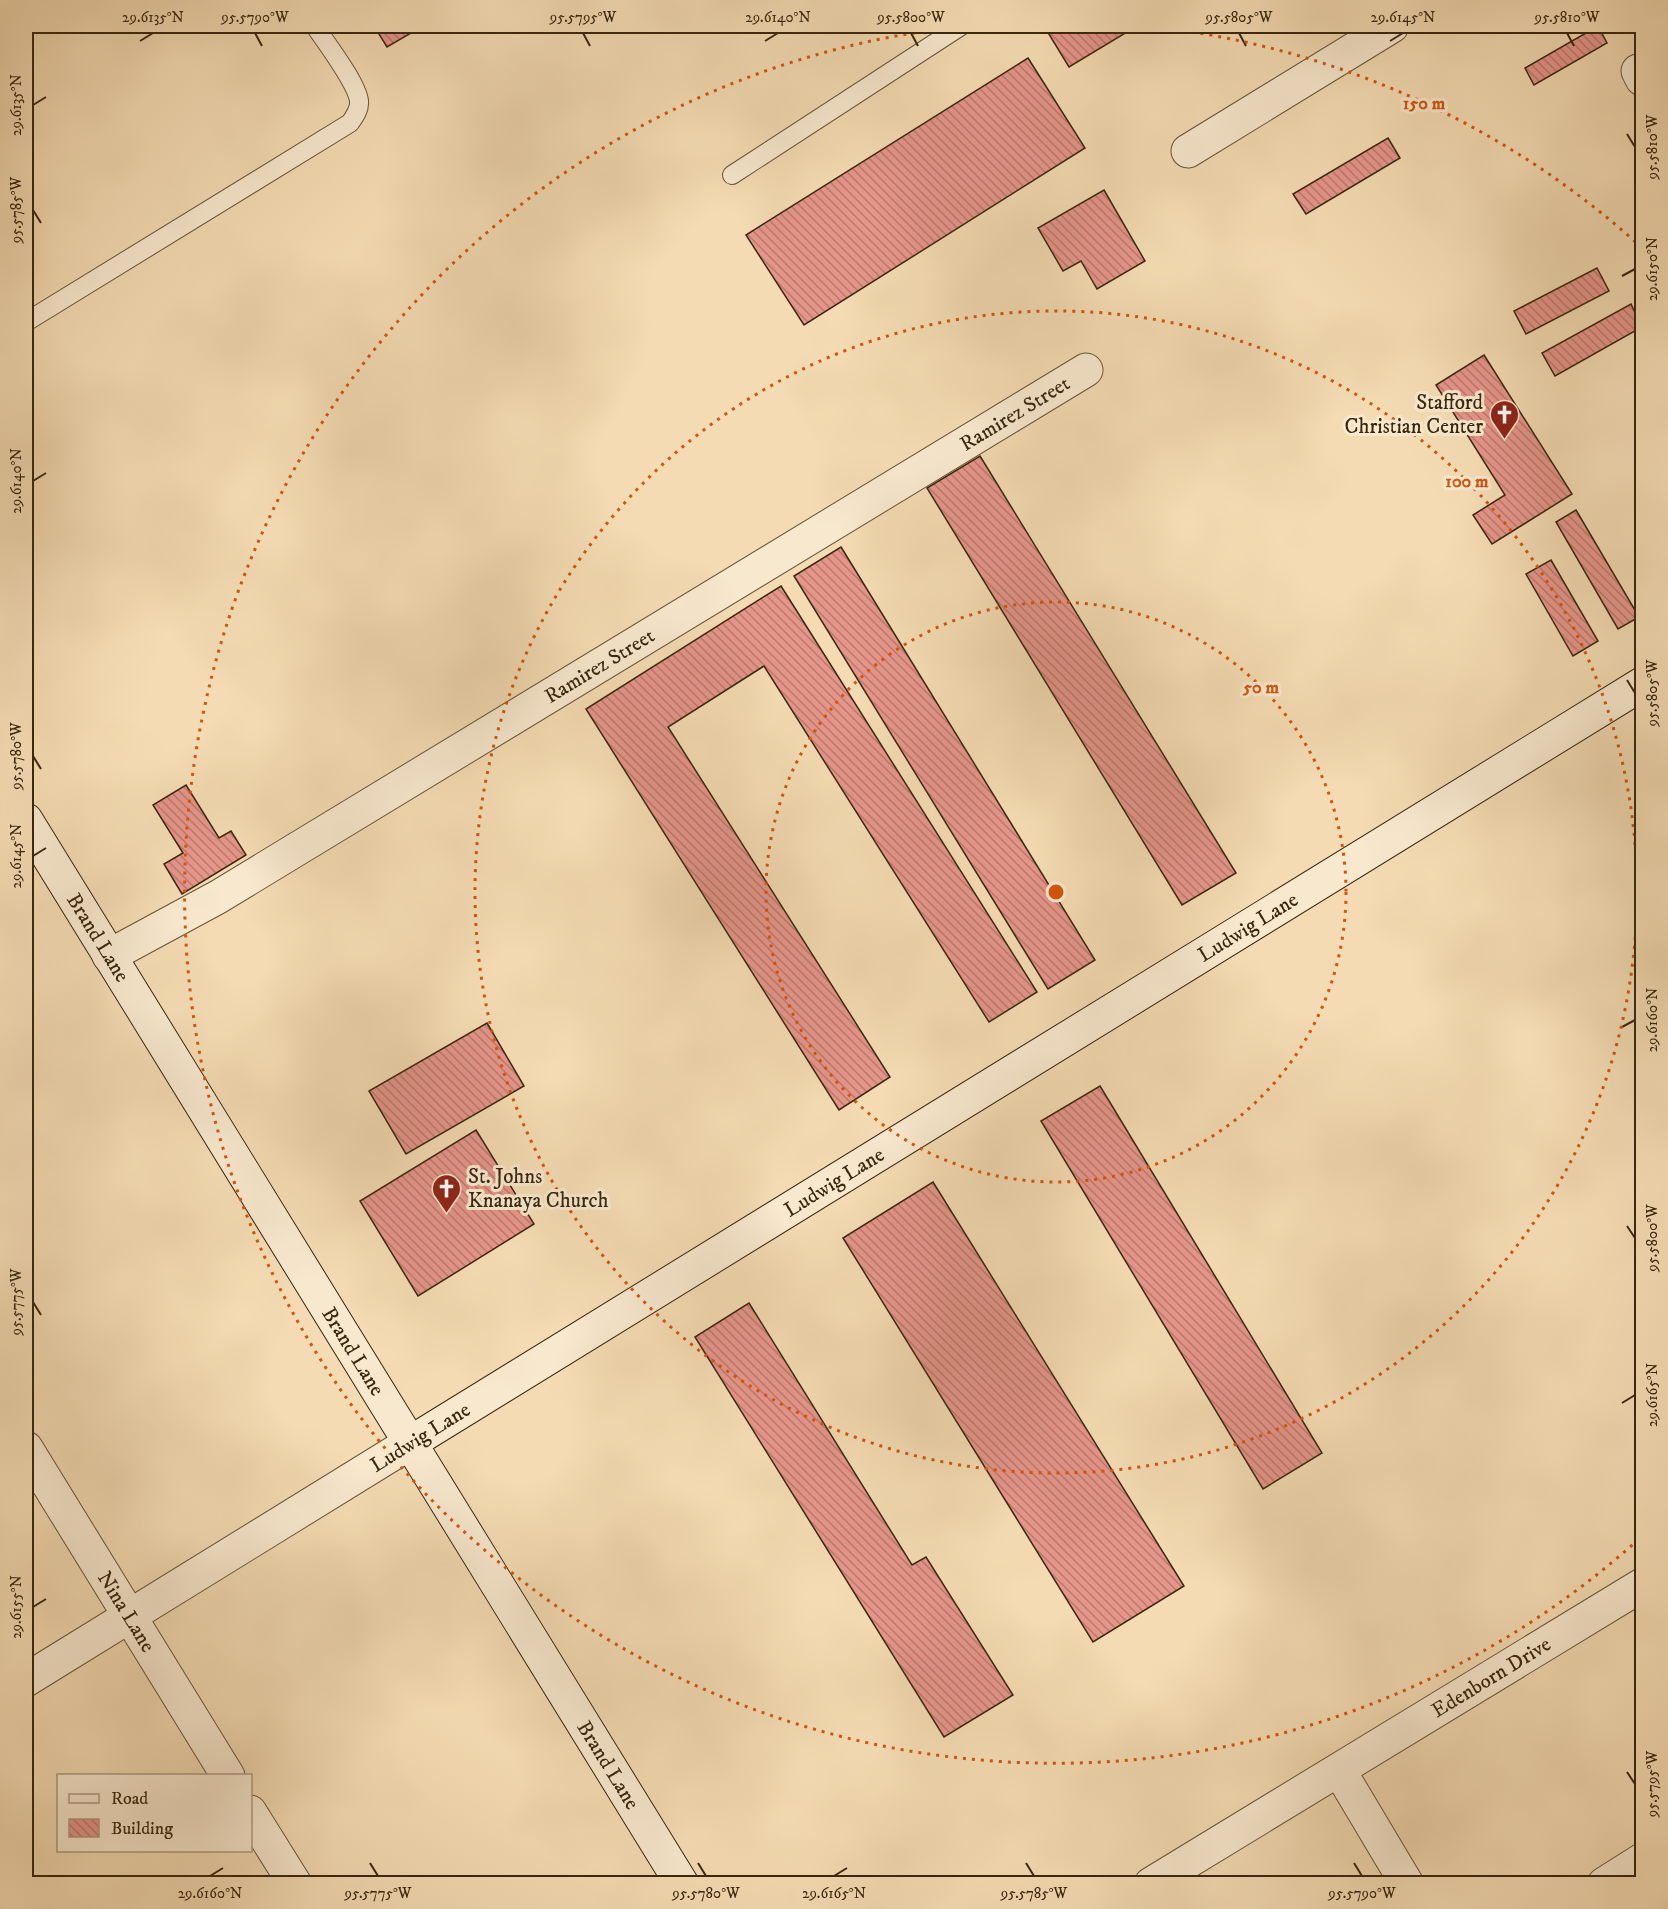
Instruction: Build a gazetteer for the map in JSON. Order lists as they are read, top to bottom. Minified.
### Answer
{"streets":{"street":["Ramirez Street","Ludwig Lane","Brand Lane","Nina Lane","Edenborn Drive"]},"crossings":[["Ramirez Street","Brand Lane"],["Ludwig Lane","Brand Lane"],["Ludwig Lane","Nina Lane"]],"places":{"church":["Stafford Christian Center","St. Johns Knanaya Church"]},"legend":["Road","Building"],"coordinates":["29.6135°N","95.5790°W","95.5795°W","29.6140°N","95.5800°W","95.5805°W","29.6145°N","95.5810°W","95.5785°W","29.6150°N","95.5780°W","29.6160°N","95.5775°W","29.6165°N","29.6155°N"],"rings":["150 m","100 m","50 m"]}
